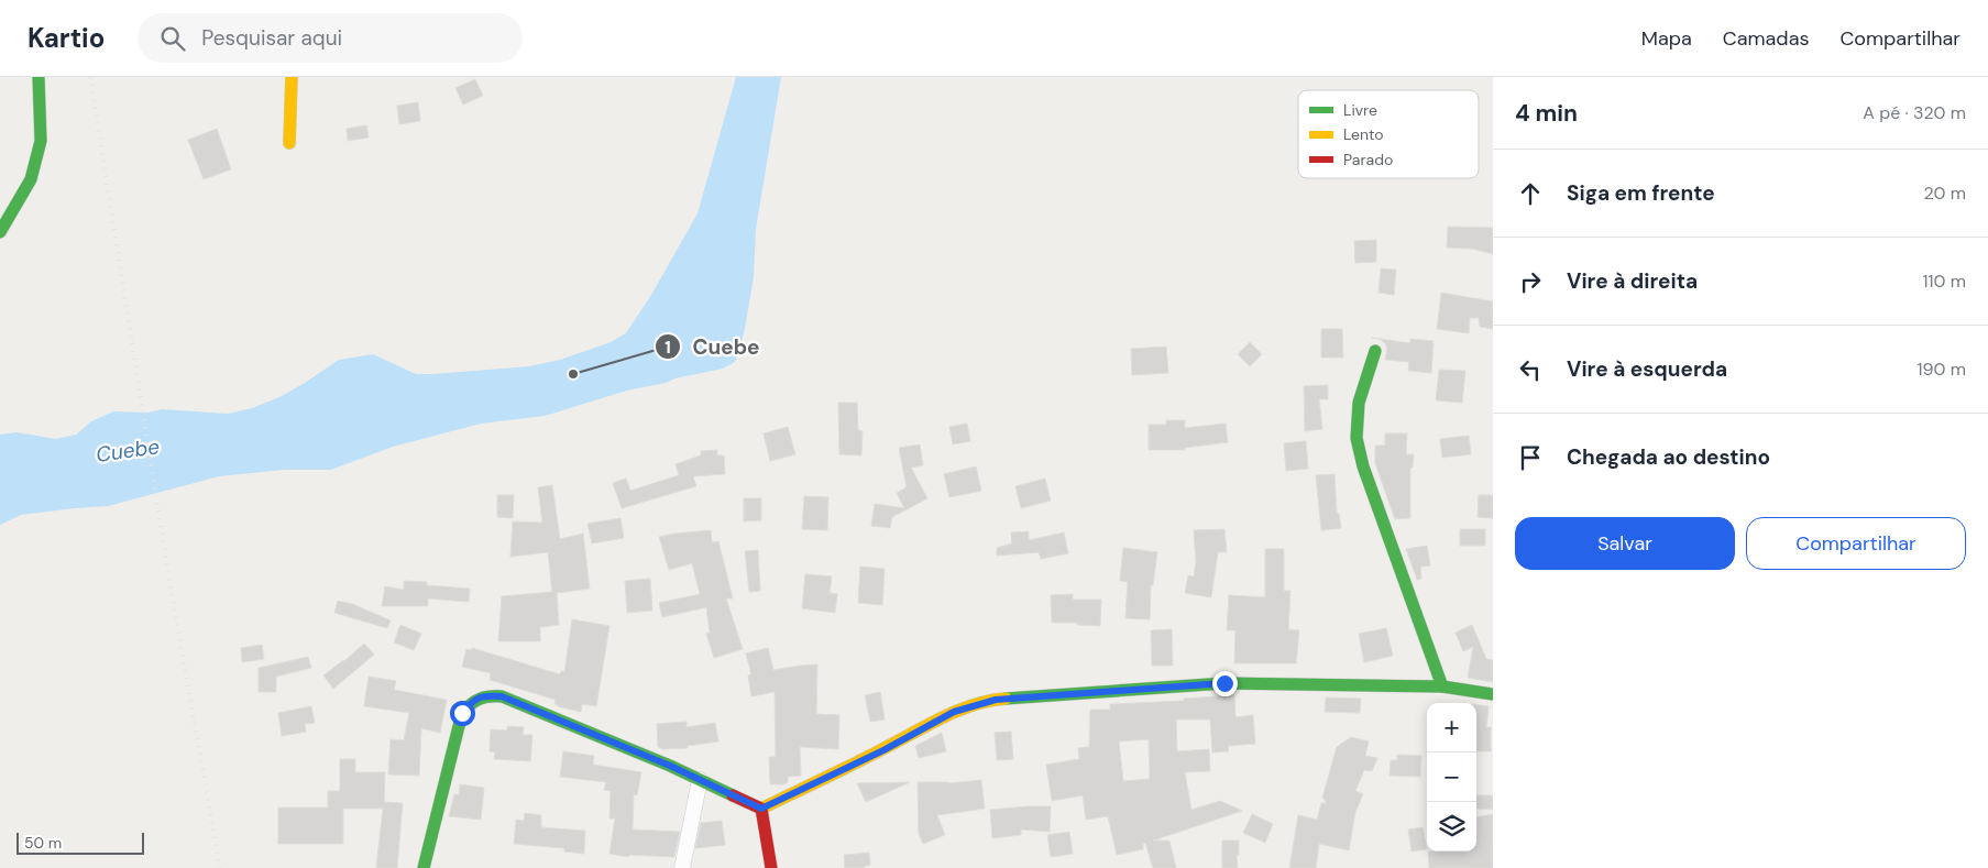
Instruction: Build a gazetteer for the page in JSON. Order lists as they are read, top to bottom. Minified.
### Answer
{"water":["Cuebe"],"places":["Cuebe"],"legend":["Livre","Lento","Parado"],"scale_bar":"50 m","page":{"header":"Kartio","search":"Pesquisar aqui","nav":["Mapa","Camadas","Compartilhar"],"heading":["4 min","A pé · 320 m"],"list":[["Siga em frente","20 m"],["Vire à direita","110 m"],["Vire à esquerda","190 m"],"Chegada ao destino"],"buttons":["Salvar","Compartilhar"],"map_buttons":["+","−"],"scale":"50 m"}}
